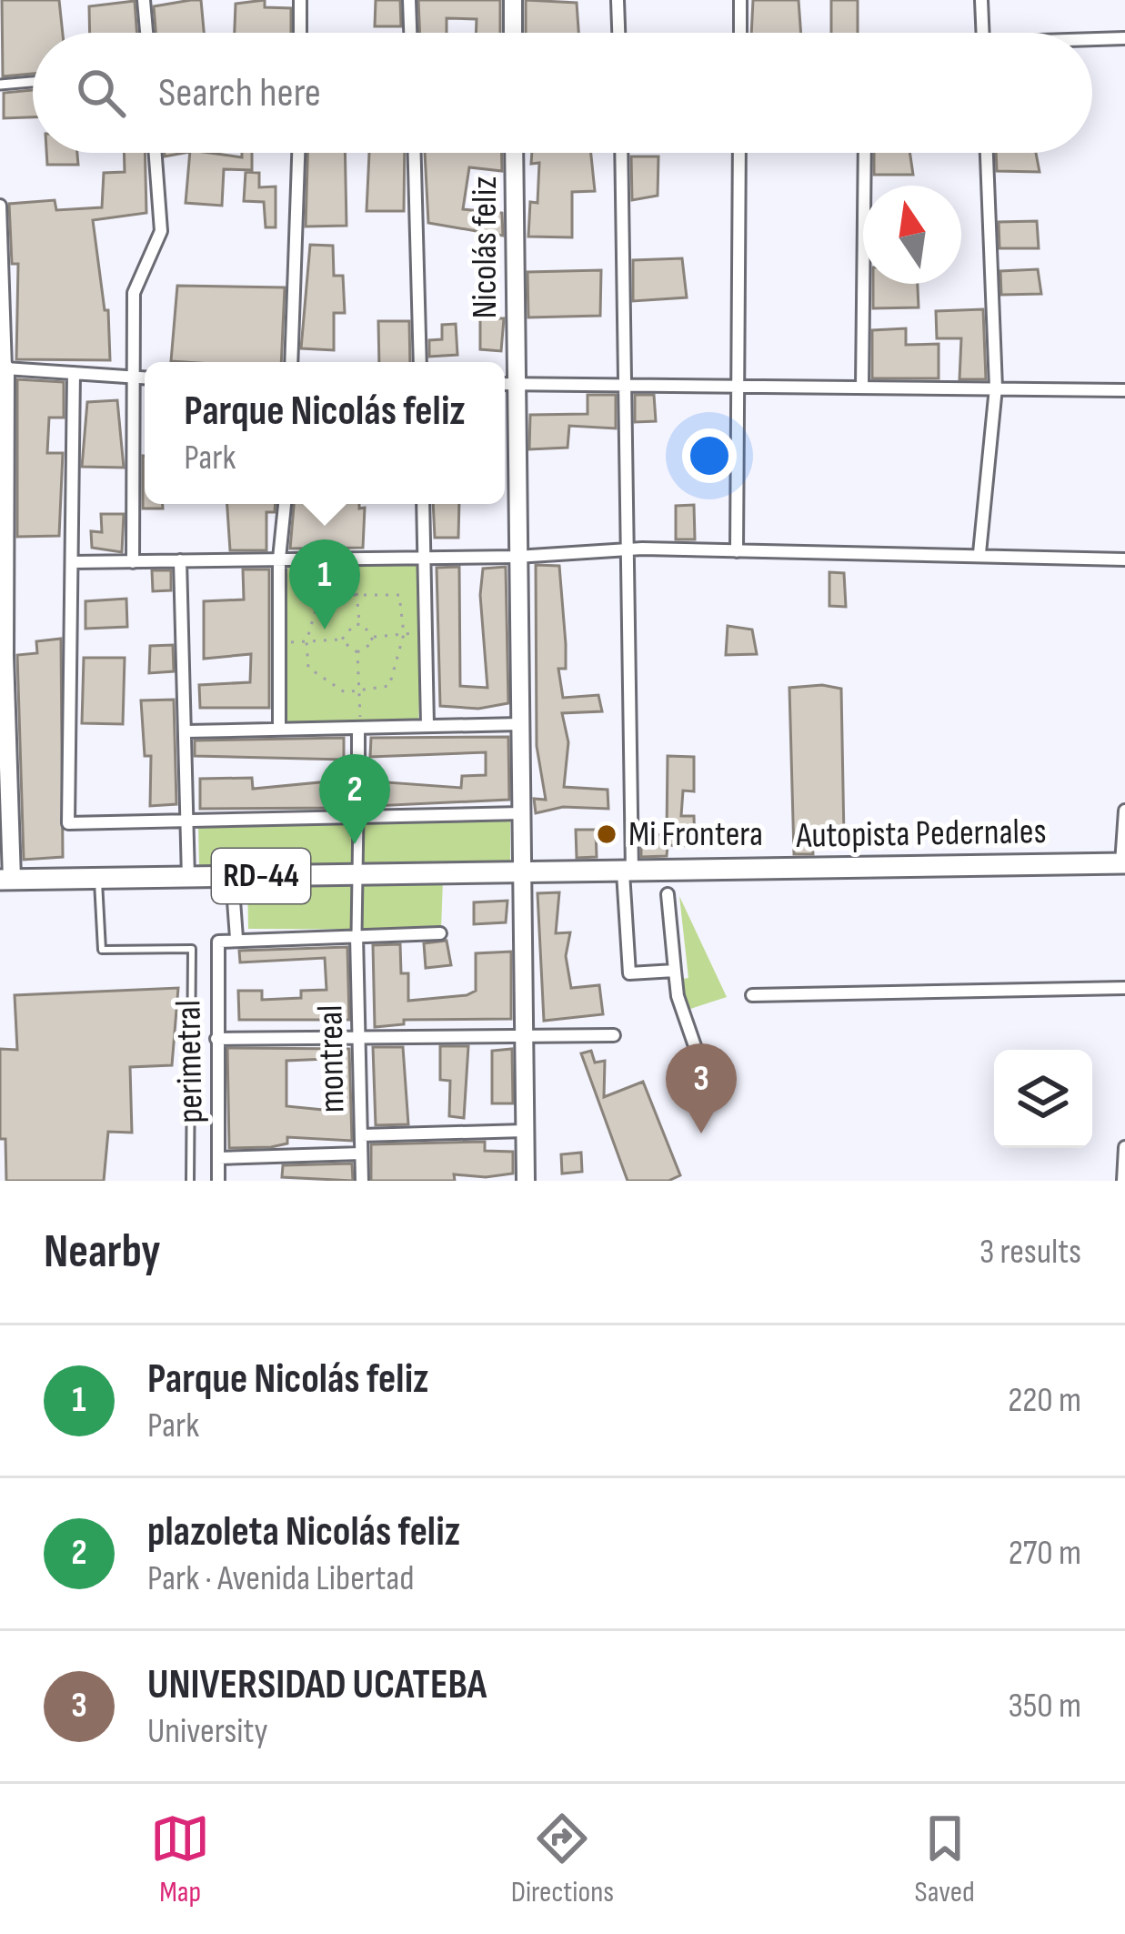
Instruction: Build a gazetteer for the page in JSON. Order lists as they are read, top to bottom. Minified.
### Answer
{"streets":{"main road":["Nicolás feliz","Autopista Pedernales","RD-44"],"street":["montreal","perimetral"]},"crossings":[["Nicolás feliz","Autopista Pedernales"],["Nicolás feliz","RD-44"],["Autopista Pedernales","RD-44"]],"places":["Mi Frontera"],"north":"top","page":{"search":"Search here","popup":["Parque Nicolás feliz","Park"],"pins":["1","2","3"],"heading":["Nearby","3 results"],"list":[{"mark":"1","name":"Parque Nicolás feliz","note":"Park","value":"220 m"},{"mark":"2","name":"plazoleta Nicolás feliz","note":"Park · Avenida Libertad","value":"270 m"},{"mark":"3","name":"UNIVERSIDAD UCATEBA","note":"University","value":"350 m"}],"nav":["Map","Directions","Saved"]}}
